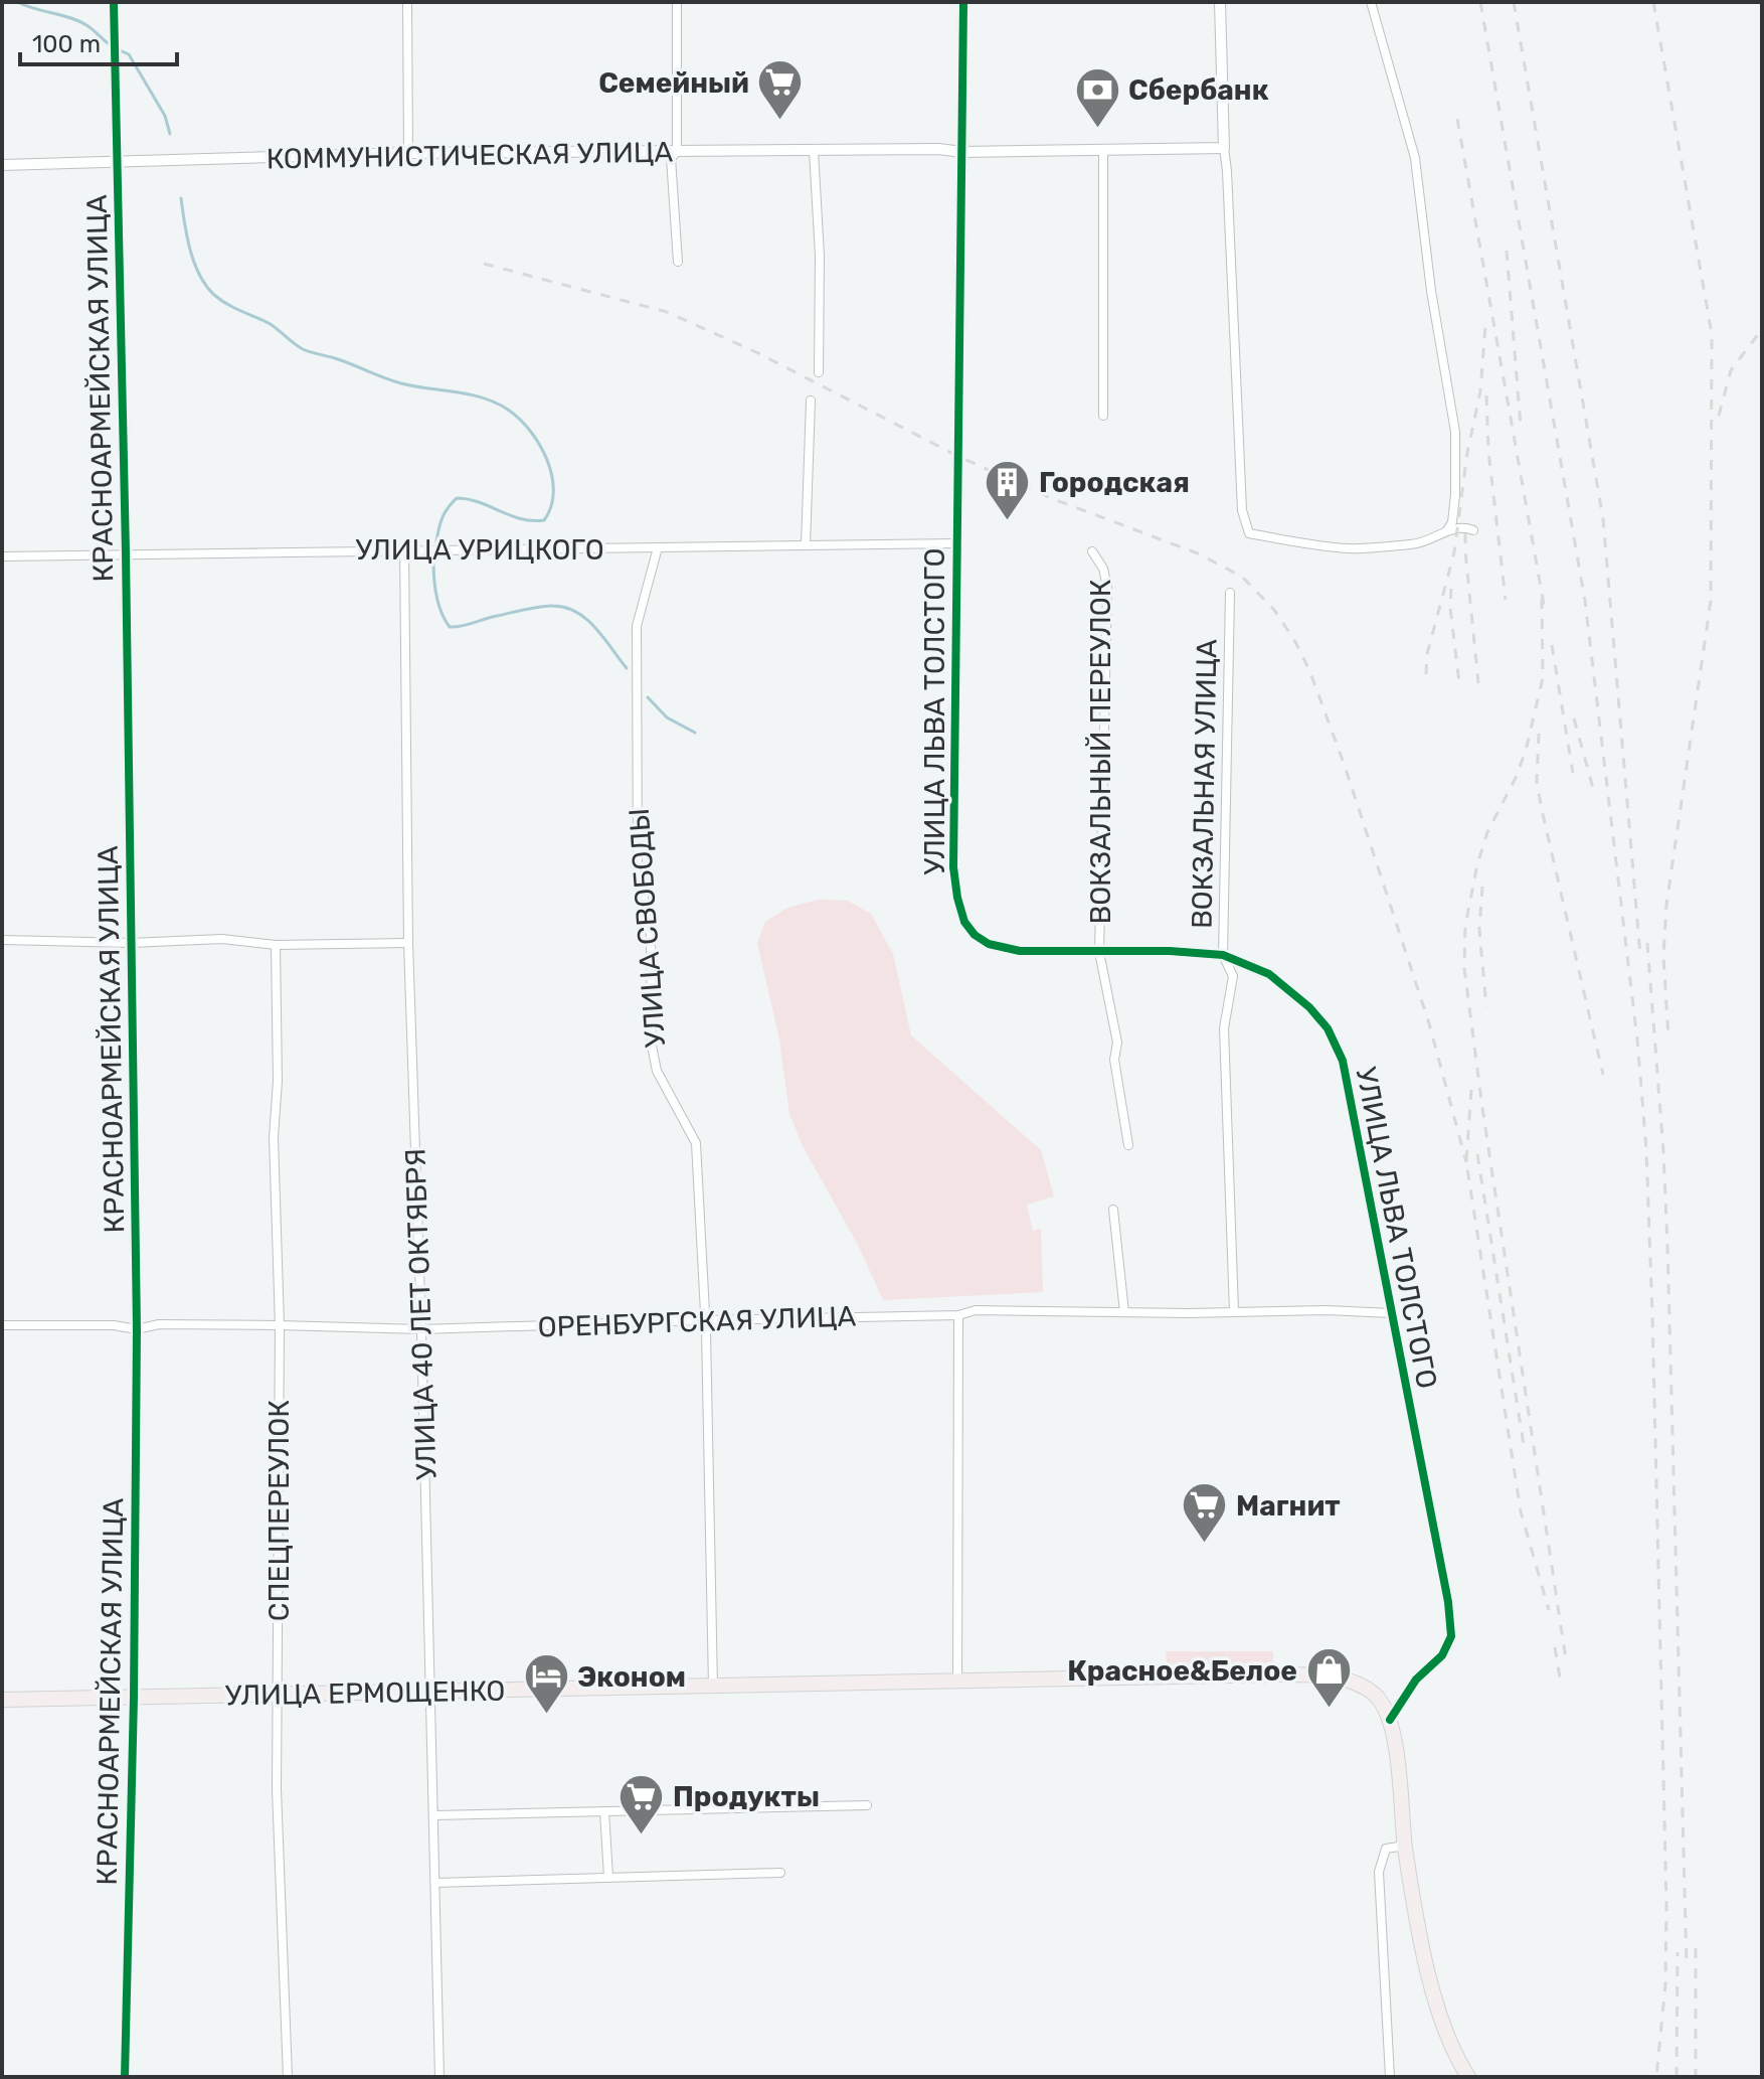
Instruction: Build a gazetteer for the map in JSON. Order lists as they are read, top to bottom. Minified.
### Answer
{"streets":{"highway":["УЛИЦА ЕРМОЩЕНКО"],"street":["КОММУНИСТИЧЕСКАЯ УЛИЦА","КРАСНОАРМЕЙСКАЯ УЛИЦА","УЛИЦА УРИЦКОГО","УЛИЦА ЛЬВА ТОЛСТОГО","ВОКЗАЛЬНЫЙ ПЕРЕУЛОК","ВОКЗАЛЬНАЯ УЛИЦА","УЛИЦА СВОБОДЫ","УЛИЦА 40 ЛЕТ ОКТЯБРЯ","ОРЕНБУРГСКАЯ УЛИЦА","СПЕЦПЕРЕУЛОК"]},"crossings":[["КОММУНИСТИЧЕСКАЯ УЛИЦА","КРАСНОАРМЕЙСКАЯ УЛИЦА"],["КОММУНИСТИЧЕСКАЯ УЛИЦА","УЛИЦА ЛЬВА ТОЛСТОГО"],["КРАСНОАРМЕЙСКАЯ УЛИЦА","УЛИЦА УРИЦКОГО"],["КРАСНОАРМЕЙСКАЯ УЛИЦА","ОРЕНБУРГСКАЯ УЛИЦА"],["КРАСНОАРМЕЙСКАЯ УЛИЦА","УЛИЦА ЕРМОЩЕНКО"],["УЛИЦА УРИЦКОГО","УЛИЦА ЛЬВА ТОЛСТОГО"],["УЛИЦА УРИЦКОГО","УЛИЦА СВОБОДЫ"],["УЛИЦА УРИЦКОГО","УЛИЦА 40 ЛЕТ ОКТЯБРЯ"],["УЛИЦА ЛЬВА ТОЛСТОГО","ВОКЗАЛЬНЫЙ ПЕРЕУЛОК"],["УЛИЦА ЛЬВА ТОЛСТОГО","ВОКЗАЛЬНАЯ УЛИЦА"],["УЛИЦА ЛЬВА ТОЛСТОГО","ОРЕНБУРГСКАЯ УЛИЦА"],["УЛИЦА ЛЬВА ТОЛСТОГО","УЛИЦА ЕРМОЩЕНКО"],["ВОКЗАЛЬНАЯ УЛИЦА","ОРЕНБУРГСКАЯ УЛИЦА"],["УЛИЦА СВОБОДЫ","ОРЕНБУРГСКАЯ УЛИЦА"],["УЛИЦА СВОБОДЫ","УЛИЦА ЕРМОЩЕНКО"],["УЛИЦА 40 ЛЕТ ОКТЯБРЯ","ОРЕНБУРГСКАЯ УЛИЦА"],["УЛИЦА 40 ЛЕТ ОКТЯБРЯ","УЛИЦА ЕРМОЩЕНКО"],["ОРЕНБУРГСКАЯ УЛИЦА","СПЕЦПЕРЕУЛОК"],["СПЕЦПЕРЕУЛОК","УЛИЦА ЕРМОЩЕНКО"]],"places":{"supermarket":["Семейный","Магнит","Продукты"],"bank":["Сбербанк"],"building":["Городская"],"shop":["Красное&Белое"],"hotel":["Эконом"]},"scale_bar":"100 m"}
